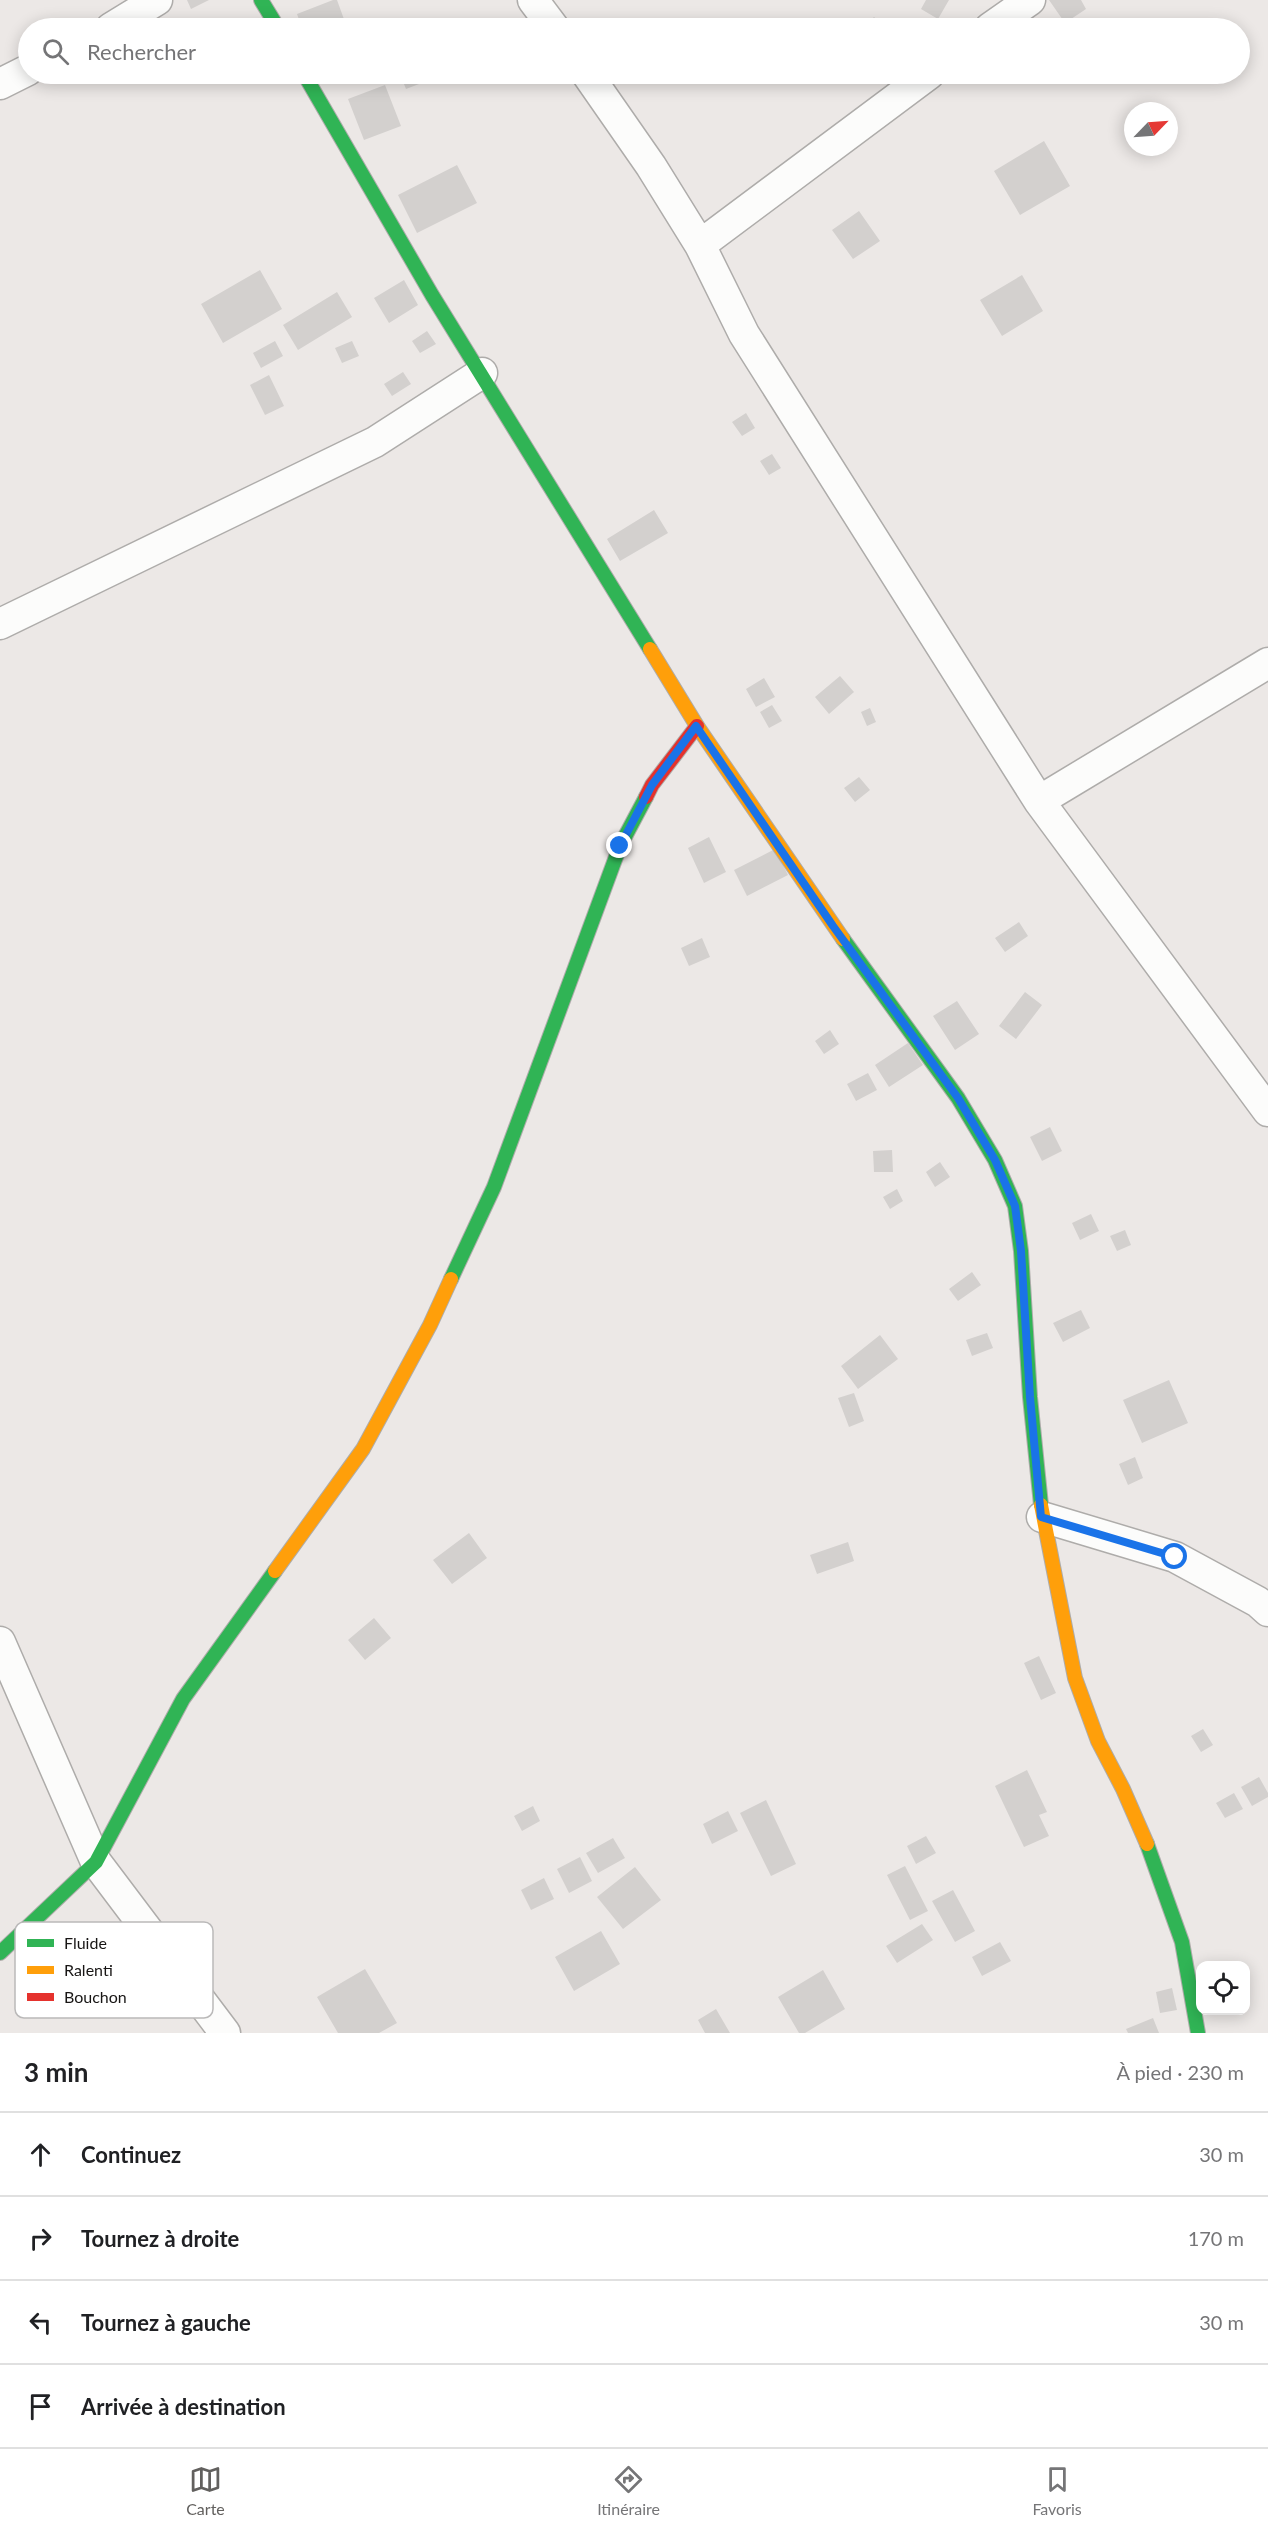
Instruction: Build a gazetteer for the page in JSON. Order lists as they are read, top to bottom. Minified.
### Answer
{"legend":["Fluide","Ralenti","Bouchon"],"north":"top right","page":{"search":"Rechercher","heading":["3 min","À pied · 230 m"],"list":[["Continuez","30 m"],["Tournez à droite","170 m"],["Tournez à gauche","30 m"],"Arrivée à destination"],"nav":["Carte","Itinéraire","Favoris"]}}
